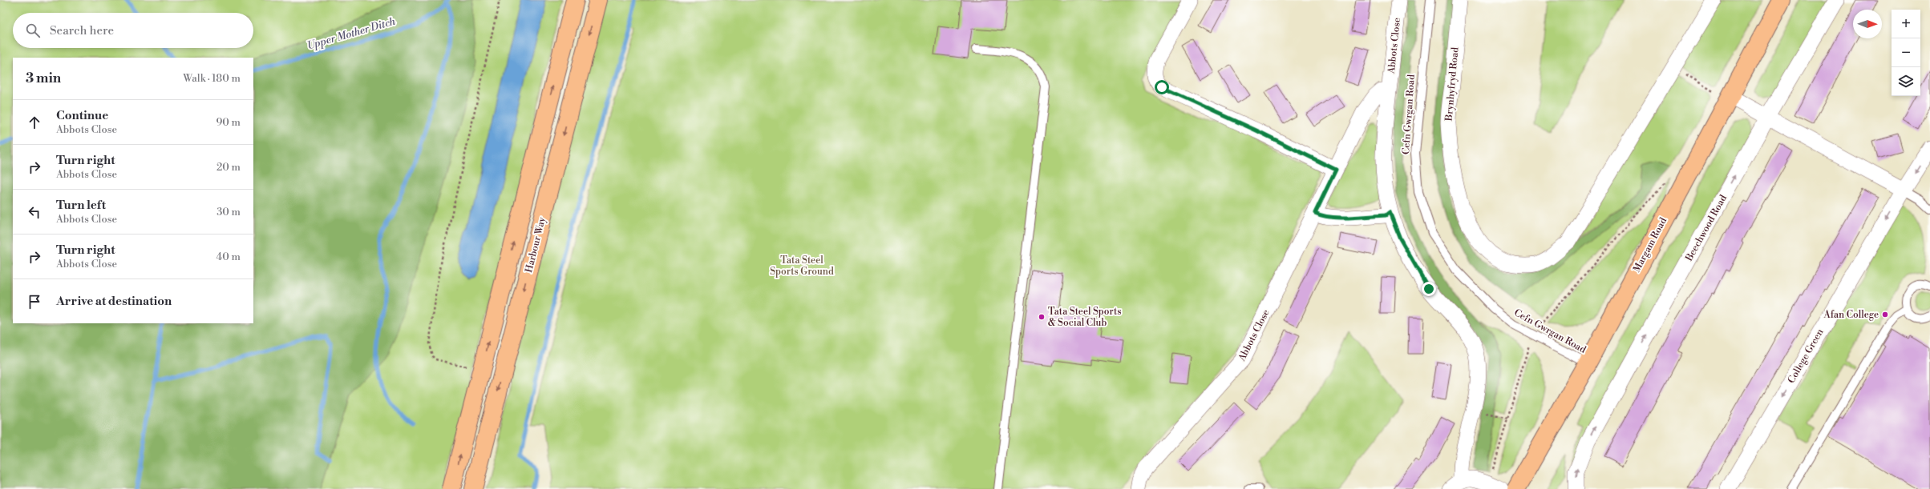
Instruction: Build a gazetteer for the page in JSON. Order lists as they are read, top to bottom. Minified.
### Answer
{"streets":{"main road":["Harbour Way","Margam Road"],"street":["Abbots Close","Brynhyfryd Road","Beechwood Road","College Green"],"lane":["Cefn Gwrgan Road"]},"crossings":[["Cefn Gwrgan Road","Margam Road"]],"one_way":["Beechwood Road","College Green"],"water":["Upper Mother Ditch"],"parks":["Tata Steel Sports Ground"],"places":["Afan College","Tata Steel Sports & Social Club"],"north":"right","page":{"map_buttons":["+","−"],"search":"Search here","heading":["3 min","Walk · 180 m"],"list":[["Continue","Abbots Close","90 m"],["Turn right","Abbots Close","20 m"],["Turn left","Abbots Close","30 m"],["Turn right","Abbots Close","40 m"],"Arrive at destination"]}}
